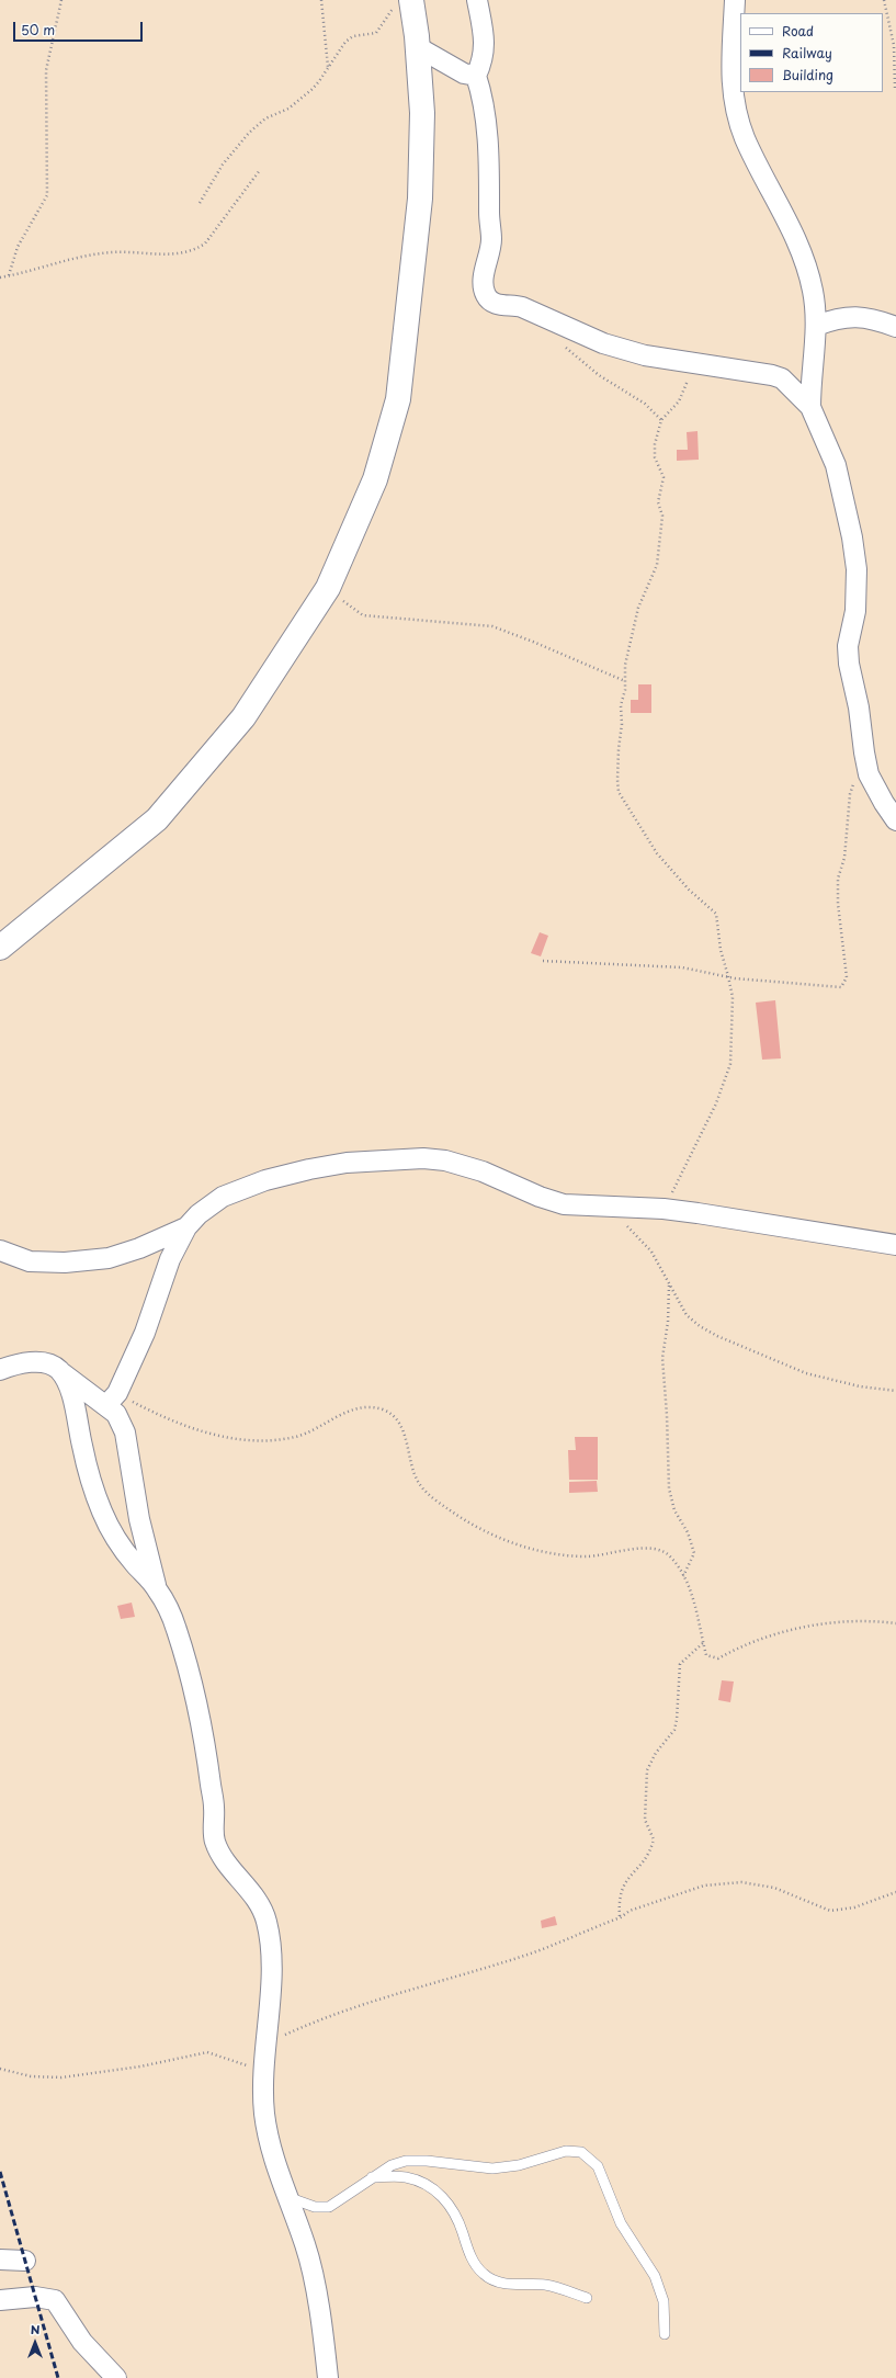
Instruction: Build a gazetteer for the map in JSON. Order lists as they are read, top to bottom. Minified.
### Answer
{"legend":["Road","Railway","Building"],"scale_bar":"50 m","north":"top"}
